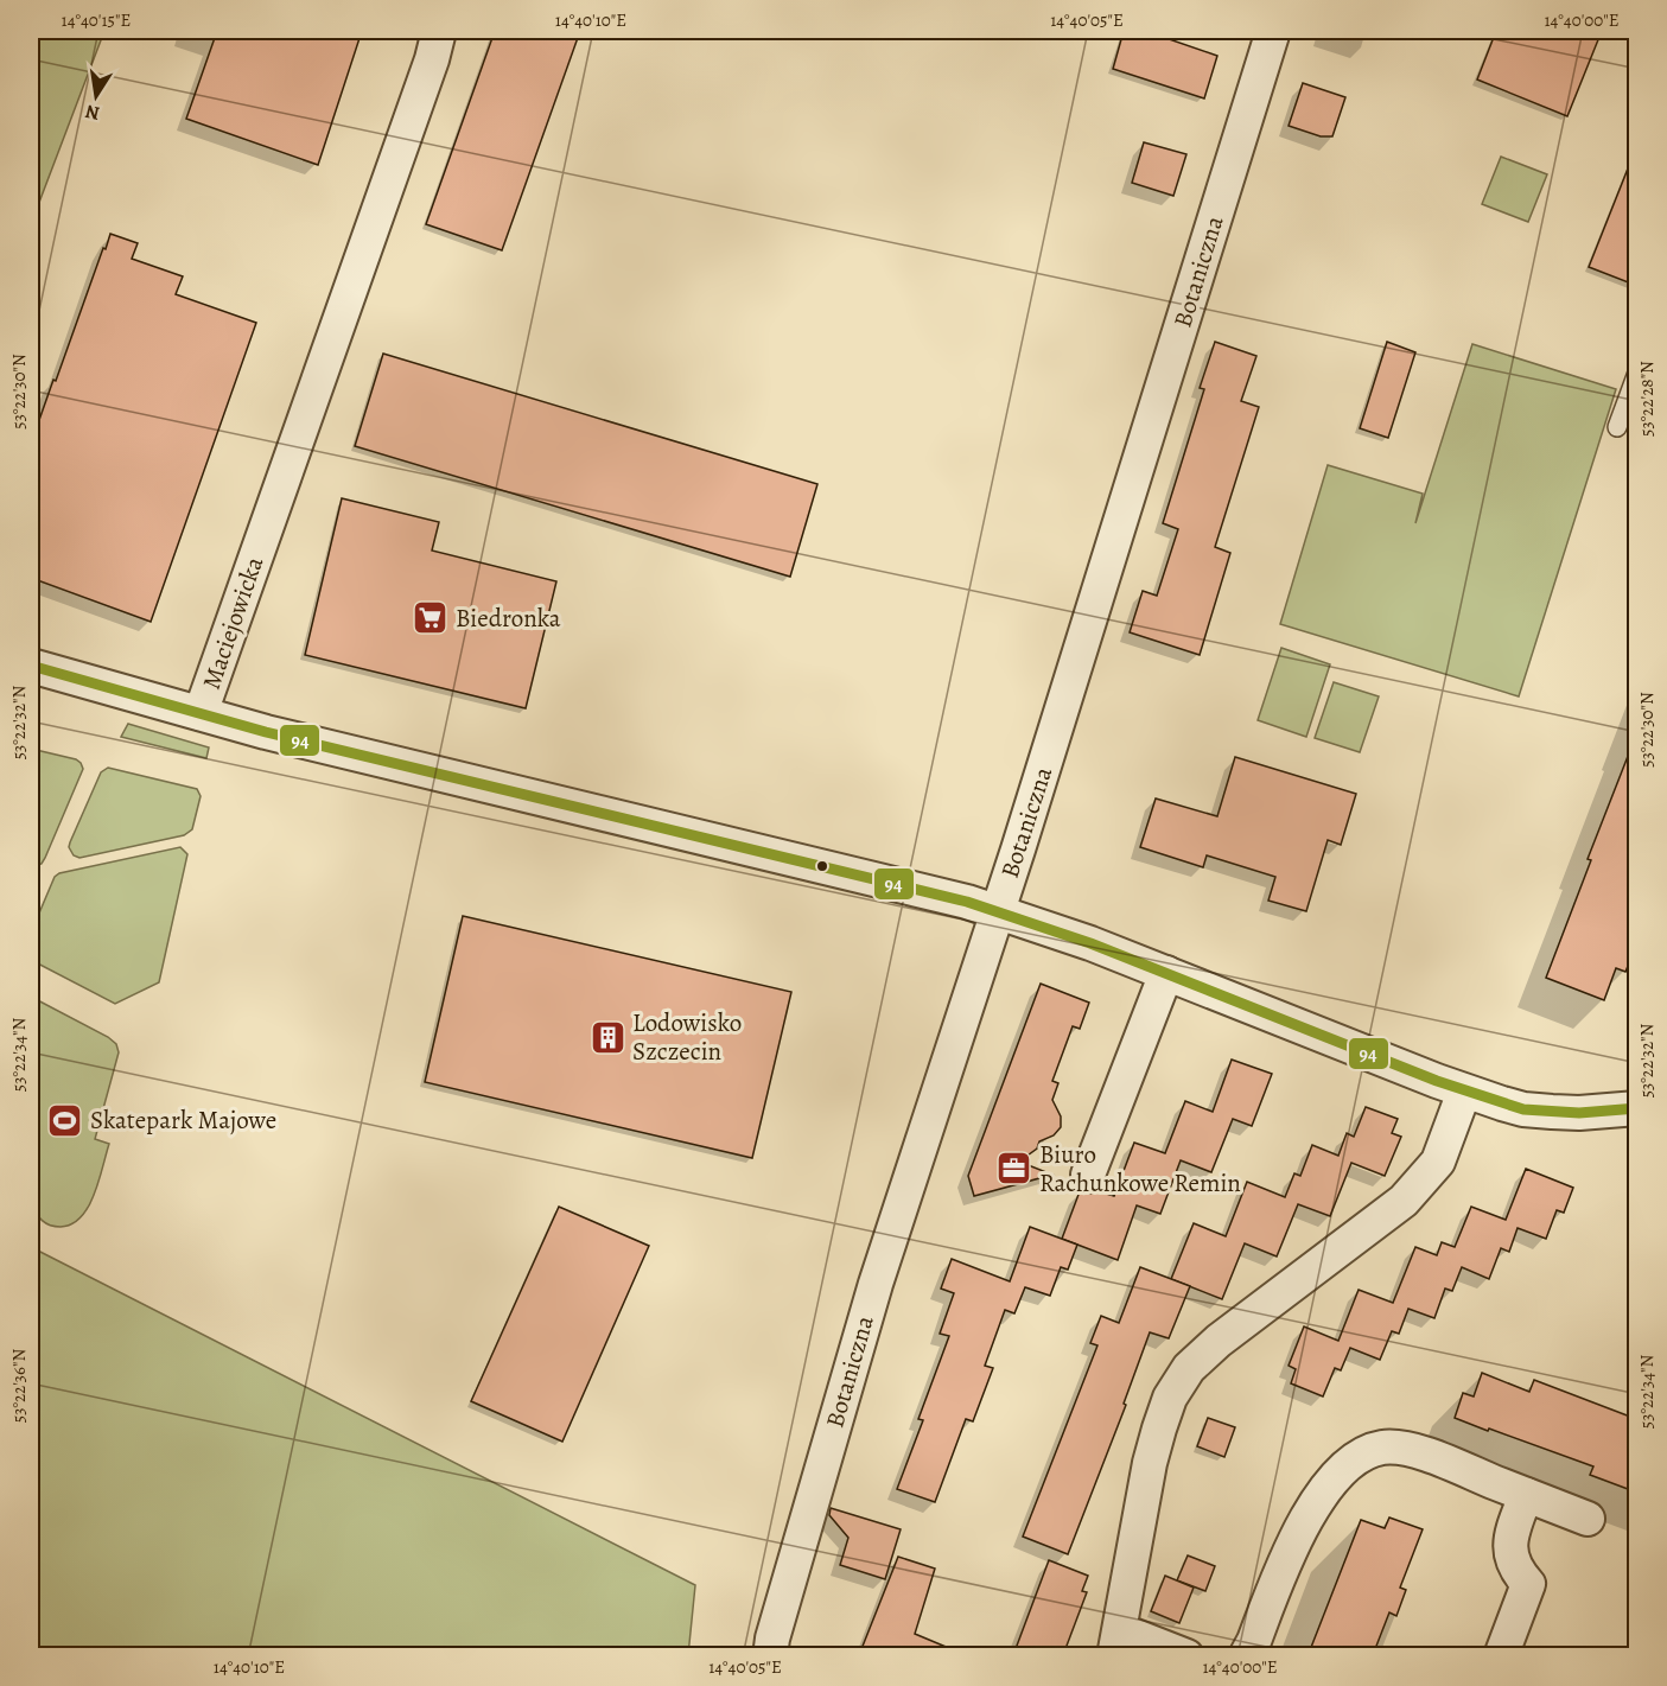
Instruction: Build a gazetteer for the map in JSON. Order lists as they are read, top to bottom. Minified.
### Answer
{"streets":{"street":["Botaniczna","Maciejowicka"]},"crossings":[["Botaniczna","Maciejowicka"]],"places":{"supermarket":["Biedronka"],"building":["Lodowisko Szczecin"],"sports":["Skatepark Majowe"],"office":["Biuro Rachunkowe Remin"]},"lines":["transit line 94"],"north":"bottom","coordinates":["14°40'15\"E","14°40'10\"E","14°40'05\"E","14°40'00\"E","53°22'30\"N","53°22'28\"N","53°22'32\"N","53°22'34\"N","53°22'36\"N"]}
